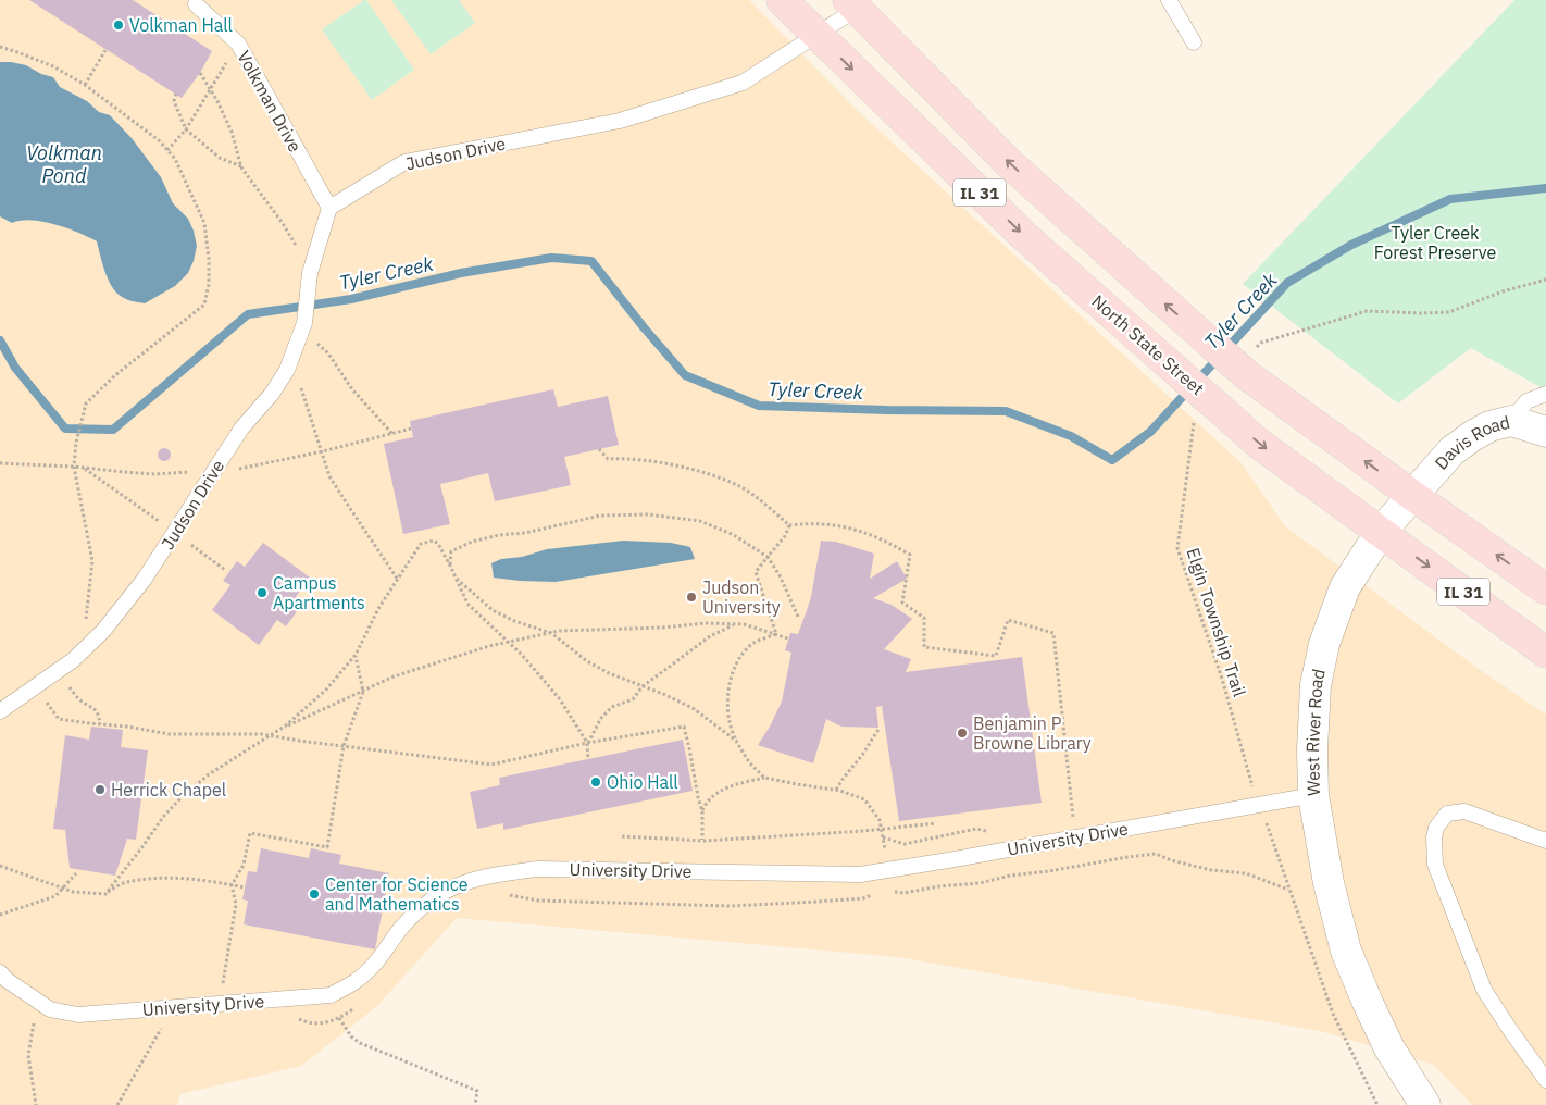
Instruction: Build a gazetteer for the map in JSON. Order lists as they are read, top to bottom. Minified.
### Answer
{"streets":{"main road":["IL 31","North State Street"],"street":["Davis Road","West River Road"],"lane":["Volkman Drive","Judson Drive","University Drive"],"path":["Elgin Township Trail"]},"crossings":[["Volkman Drive","Judson Drive"],["Judson Drive","IL 31"],["Judson Drive","North State Street"],["IL 31","Davis Road"],["IL 31","West River Road"],["North State Street","Elgin Township Trail"],["North State Street","West River Road"],["Davis Road","West River Road"],["Elgin Township Trail","University Drive"],["West River Road","University Drive"]],"water":["Volkman Pond","Tyler Creek"],"parks":["Tyler Creek Forest Preserve"],"places":["Volkman Hall","Campus Apartments","Judson University","Benjamin P Browne Library","Ohio Hall","Herrick Chapel","Center for Science and Mathematics"]}
